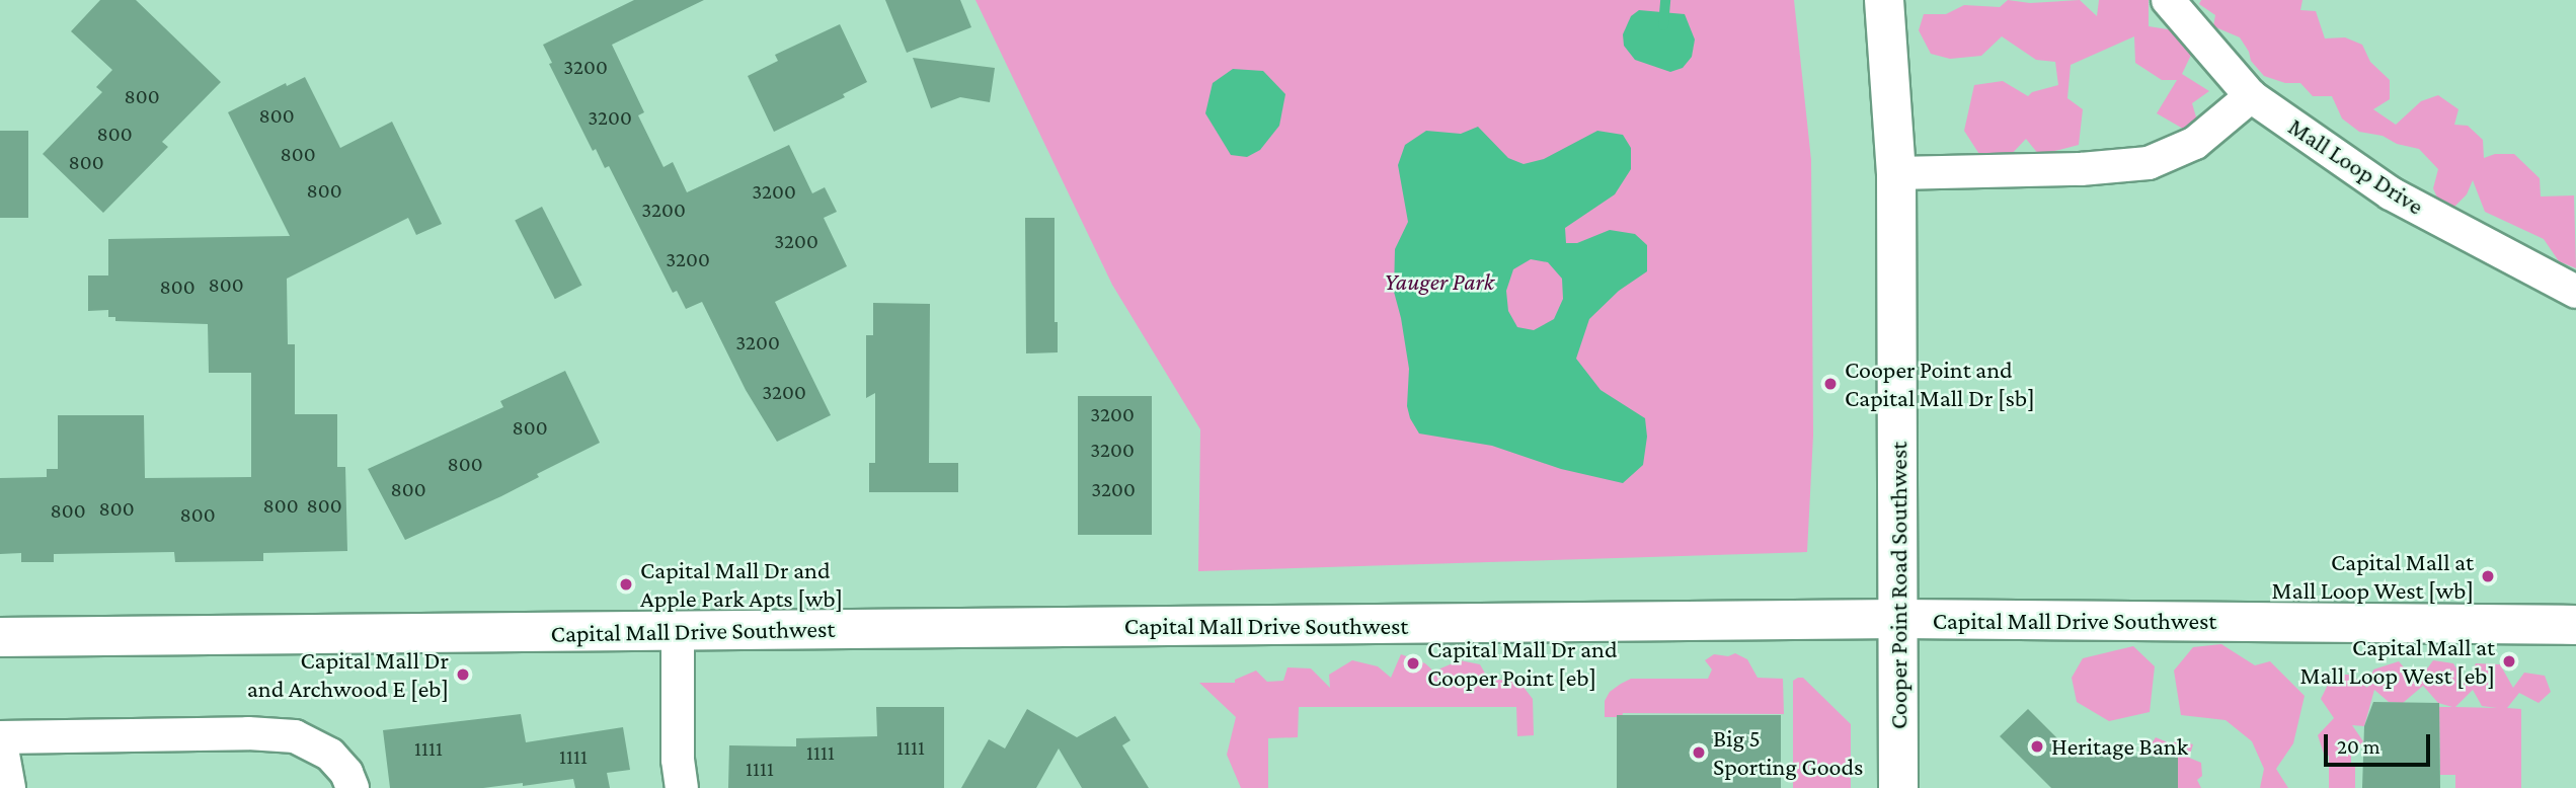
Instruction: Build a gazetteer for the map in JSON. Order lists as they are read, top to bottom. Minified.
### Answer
{"streets":{"street":["Mall Loop Drive","Cooper Point Road Southwest","Capital Mall Drive Southwest"]},"crossings":[["Cooper Point Road Southwest","Capital Mall Drive Southwest"]],"parks":["Yauger Park"],"places":["Cooper Point and Capital Mall Dr [sb]","Capital Mall at Mall Loop West [wb]","Capital Mall Dr and Apple Park Apts [wb]","Capital Mall at Mall Loop West [eb]","Capital Mall Dr and Cooper Point [eb]","Capital Mall Dr and Archwood E [eb]","Heritage Bank","Big 5 Sporting Goods"],"house_numbers":["3200","800","800","3200","800","800","800","800","3200","3200","3200","3200","800","800","3200","3200","3200","800","3200","800","800","3200","800","800","800","800","800","1111","1111","1111","1111","1111"],"scale_bar":"20 m"}
